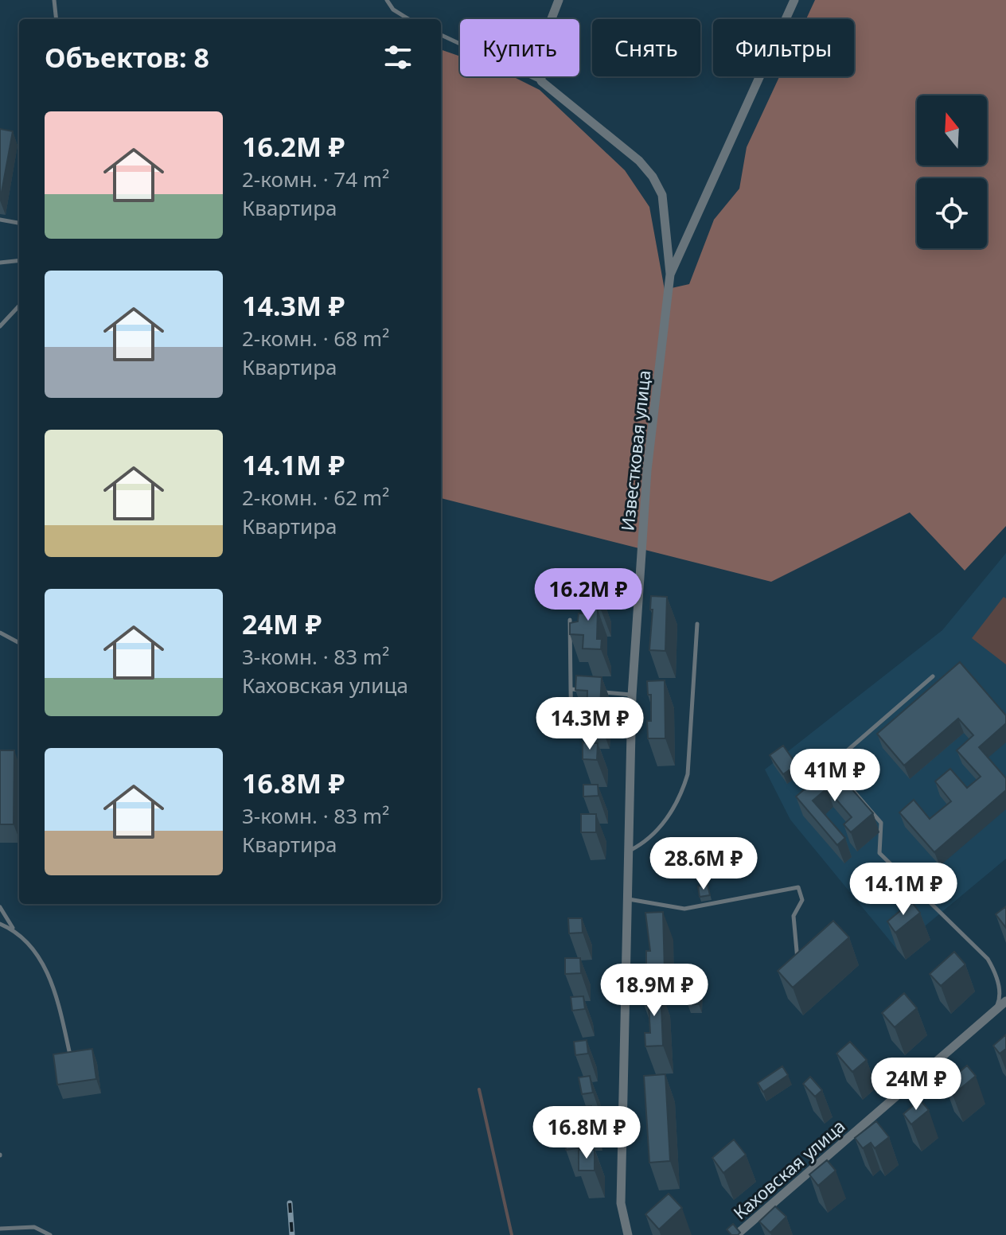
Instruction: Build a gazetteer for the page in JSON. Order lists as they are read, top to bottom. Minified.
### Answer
{"streets":{"street":["Известковая улица","Каховская улица"]},"north":"top","page":{"chip":["Купить","Снять","Фильтры"],"heading":"Объектов: 8","list":[{"name":"16.2M ₽","note":"2-комн. · 74 m² · Квартира"},{"name":"14.3M ₽","note":"2-комн. · 68 m² · Квартира"},{"name":"14.1M ₽","note":"2-комн. · 62 m² · Квартира"},{"name":"24M ₽","note":"3-комн. · 83 m² · Каховская улица"},{"name":"16.8M ₽","note":"3-комн. · 83 m² · Квартира"}],"price":["16.2M ₽","14.3M ₽","41M ₽","28.6M ₽","14.1M ₽","18.9M ₽","24M ₽","16.8M ₽"]}}
